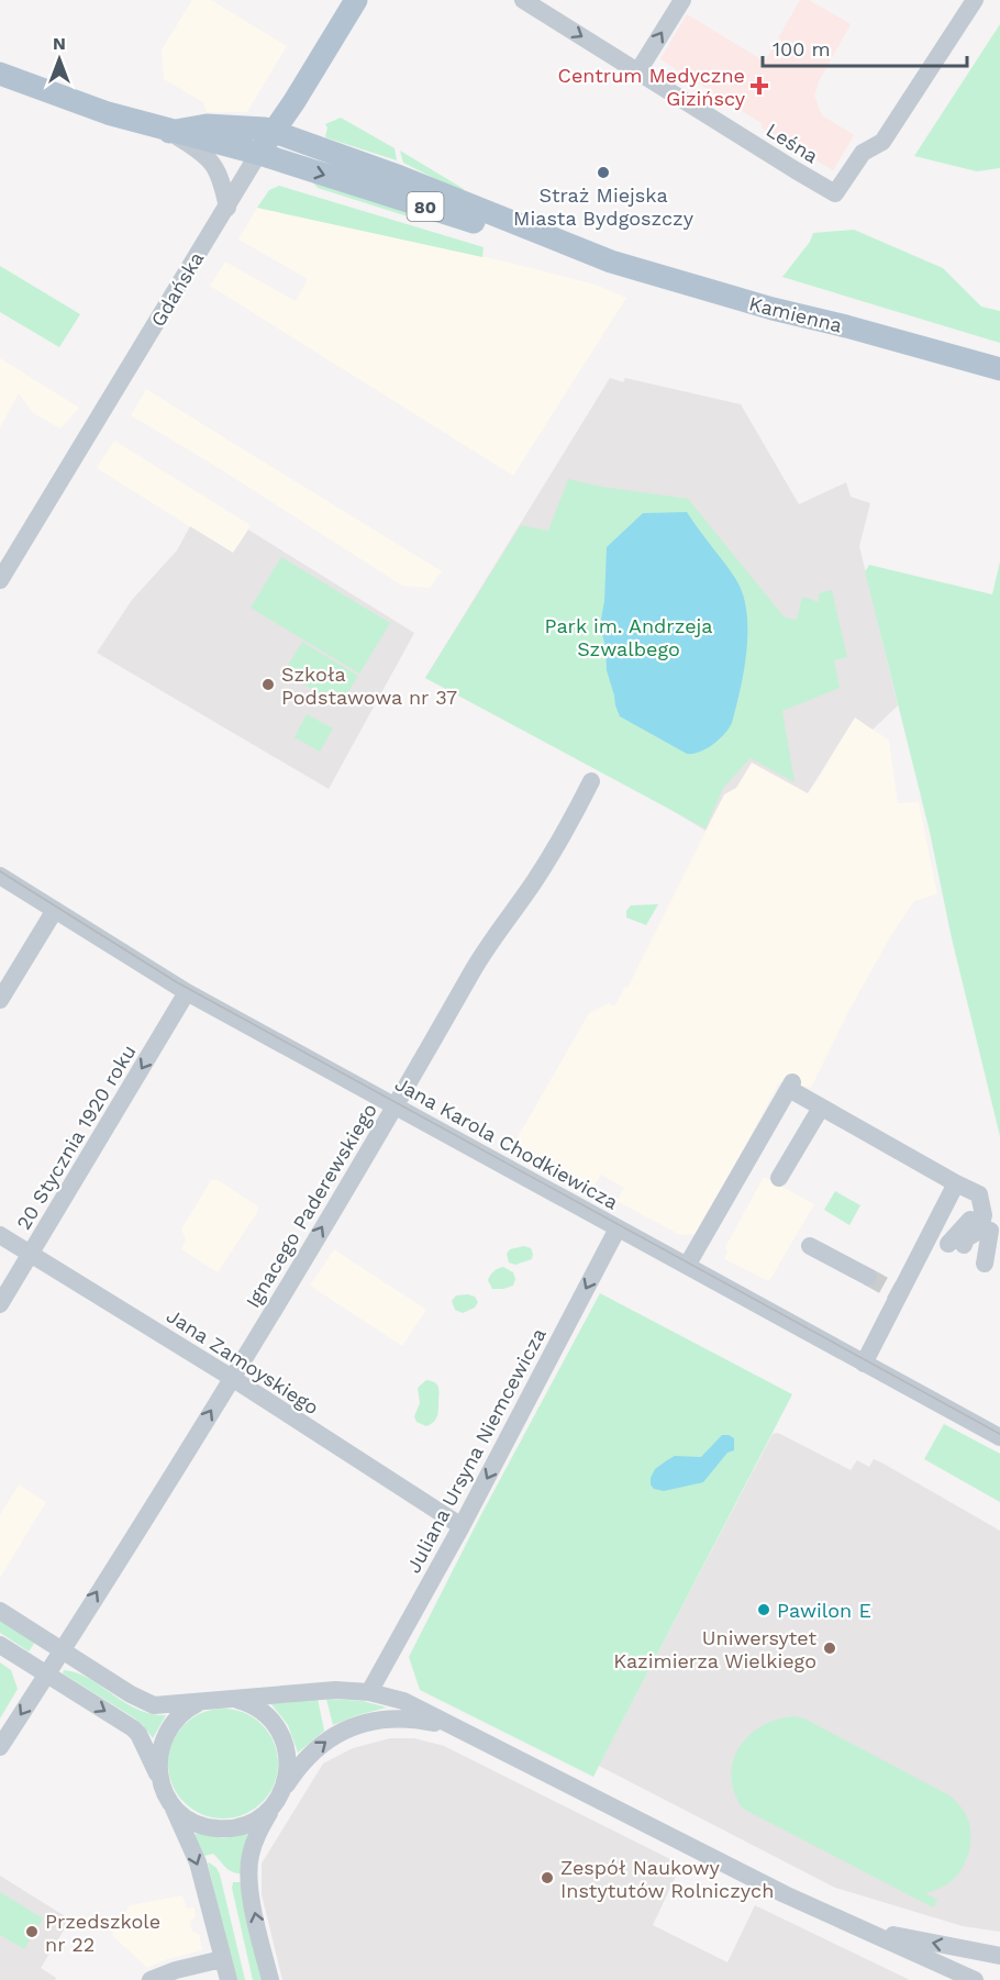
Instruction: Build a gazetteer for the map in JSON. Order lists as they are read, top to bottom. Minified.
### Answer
{"streets":{"main road":["80","Gdańska","Kamienna"],"street":["Leśna","20 Stycznia 1920 roku","Jana Karola Chodkiewicza","Ignacego Paderewskiego","Jana Zamoyskiego","Juliana Ursyna Niemcewicza"]},"crossings":[["80","Gdańska"],["80","Kamienna"],["Gdańska","Kamienna"],["20 Stycznia 1920 roku","Jana Karola Chodkiewicza"],["20 Stycznia 1920 roku","Jana Zamoyskiego"],["Jana Karola Chodkiewicza","Ignacego Paderewskiego"],["Jana Karola Chodkiewicza","Juliana Ursyna Niemcewicza"],["Ignacego Paderewskiego","Jana Zamoyskiego"],["Jana Zamoyskiego","Juliana Ursyna Niemcewicza"]],"one_way":["Ignacego Paderewskiego","Juliana Ursyna Niemcewicza"],"parks":["Park im. Andrzeja Szwalbego"],"places":{"health":["Centrum Medyczne Gizińscy"],"other":["Straż Miejska Miasta Bydgoszczy","Szkoła Podstawowa nr 37","Pawilon E","Uniwersytet Kazimierza Wielkiego","Zespół Naukowy Instytutów Rolniczych","Przedszkole nr 22"]},"scale_bar":"100 m","north":"top"}
